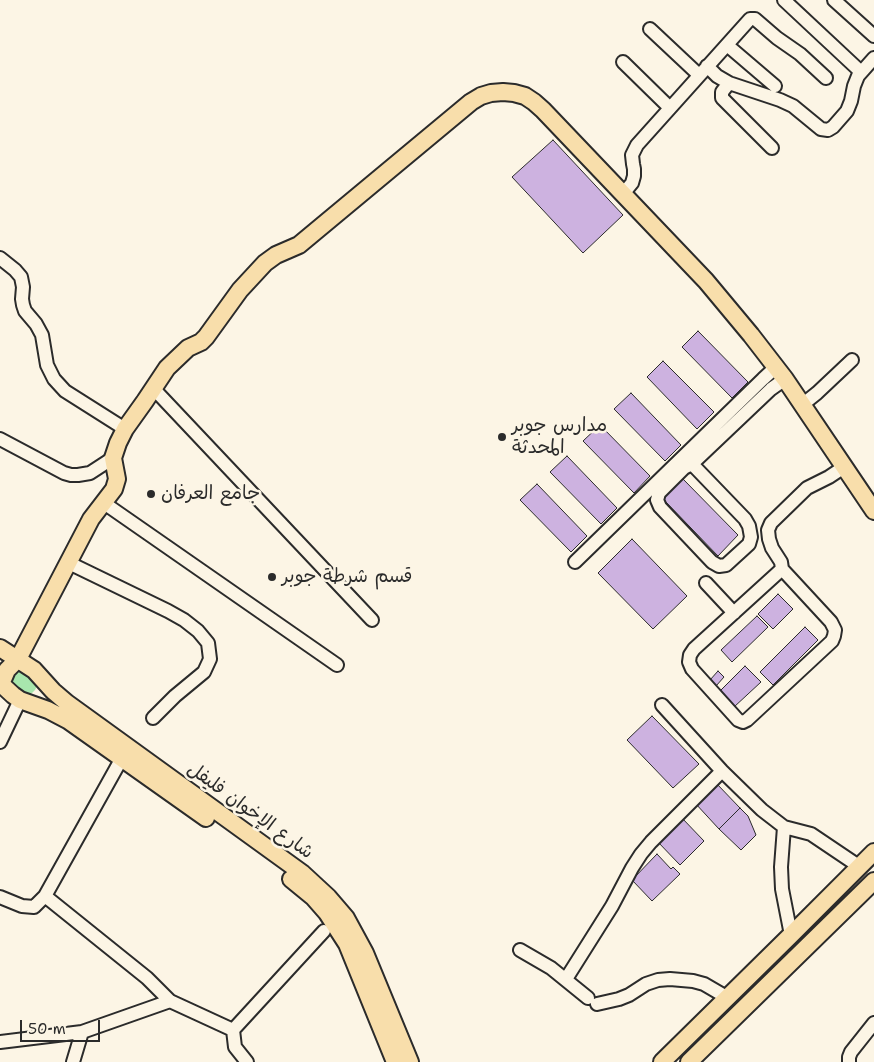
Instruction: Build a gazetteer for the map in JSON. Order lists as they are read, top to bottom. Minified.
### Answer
{"streets":{"main road":["شارع الإخوان فليفل"]},"places":["مدارس جوبر المحدثة","جامع العرفان","قسم شرطة جوبر"],"scale_bar":"50 m"}
